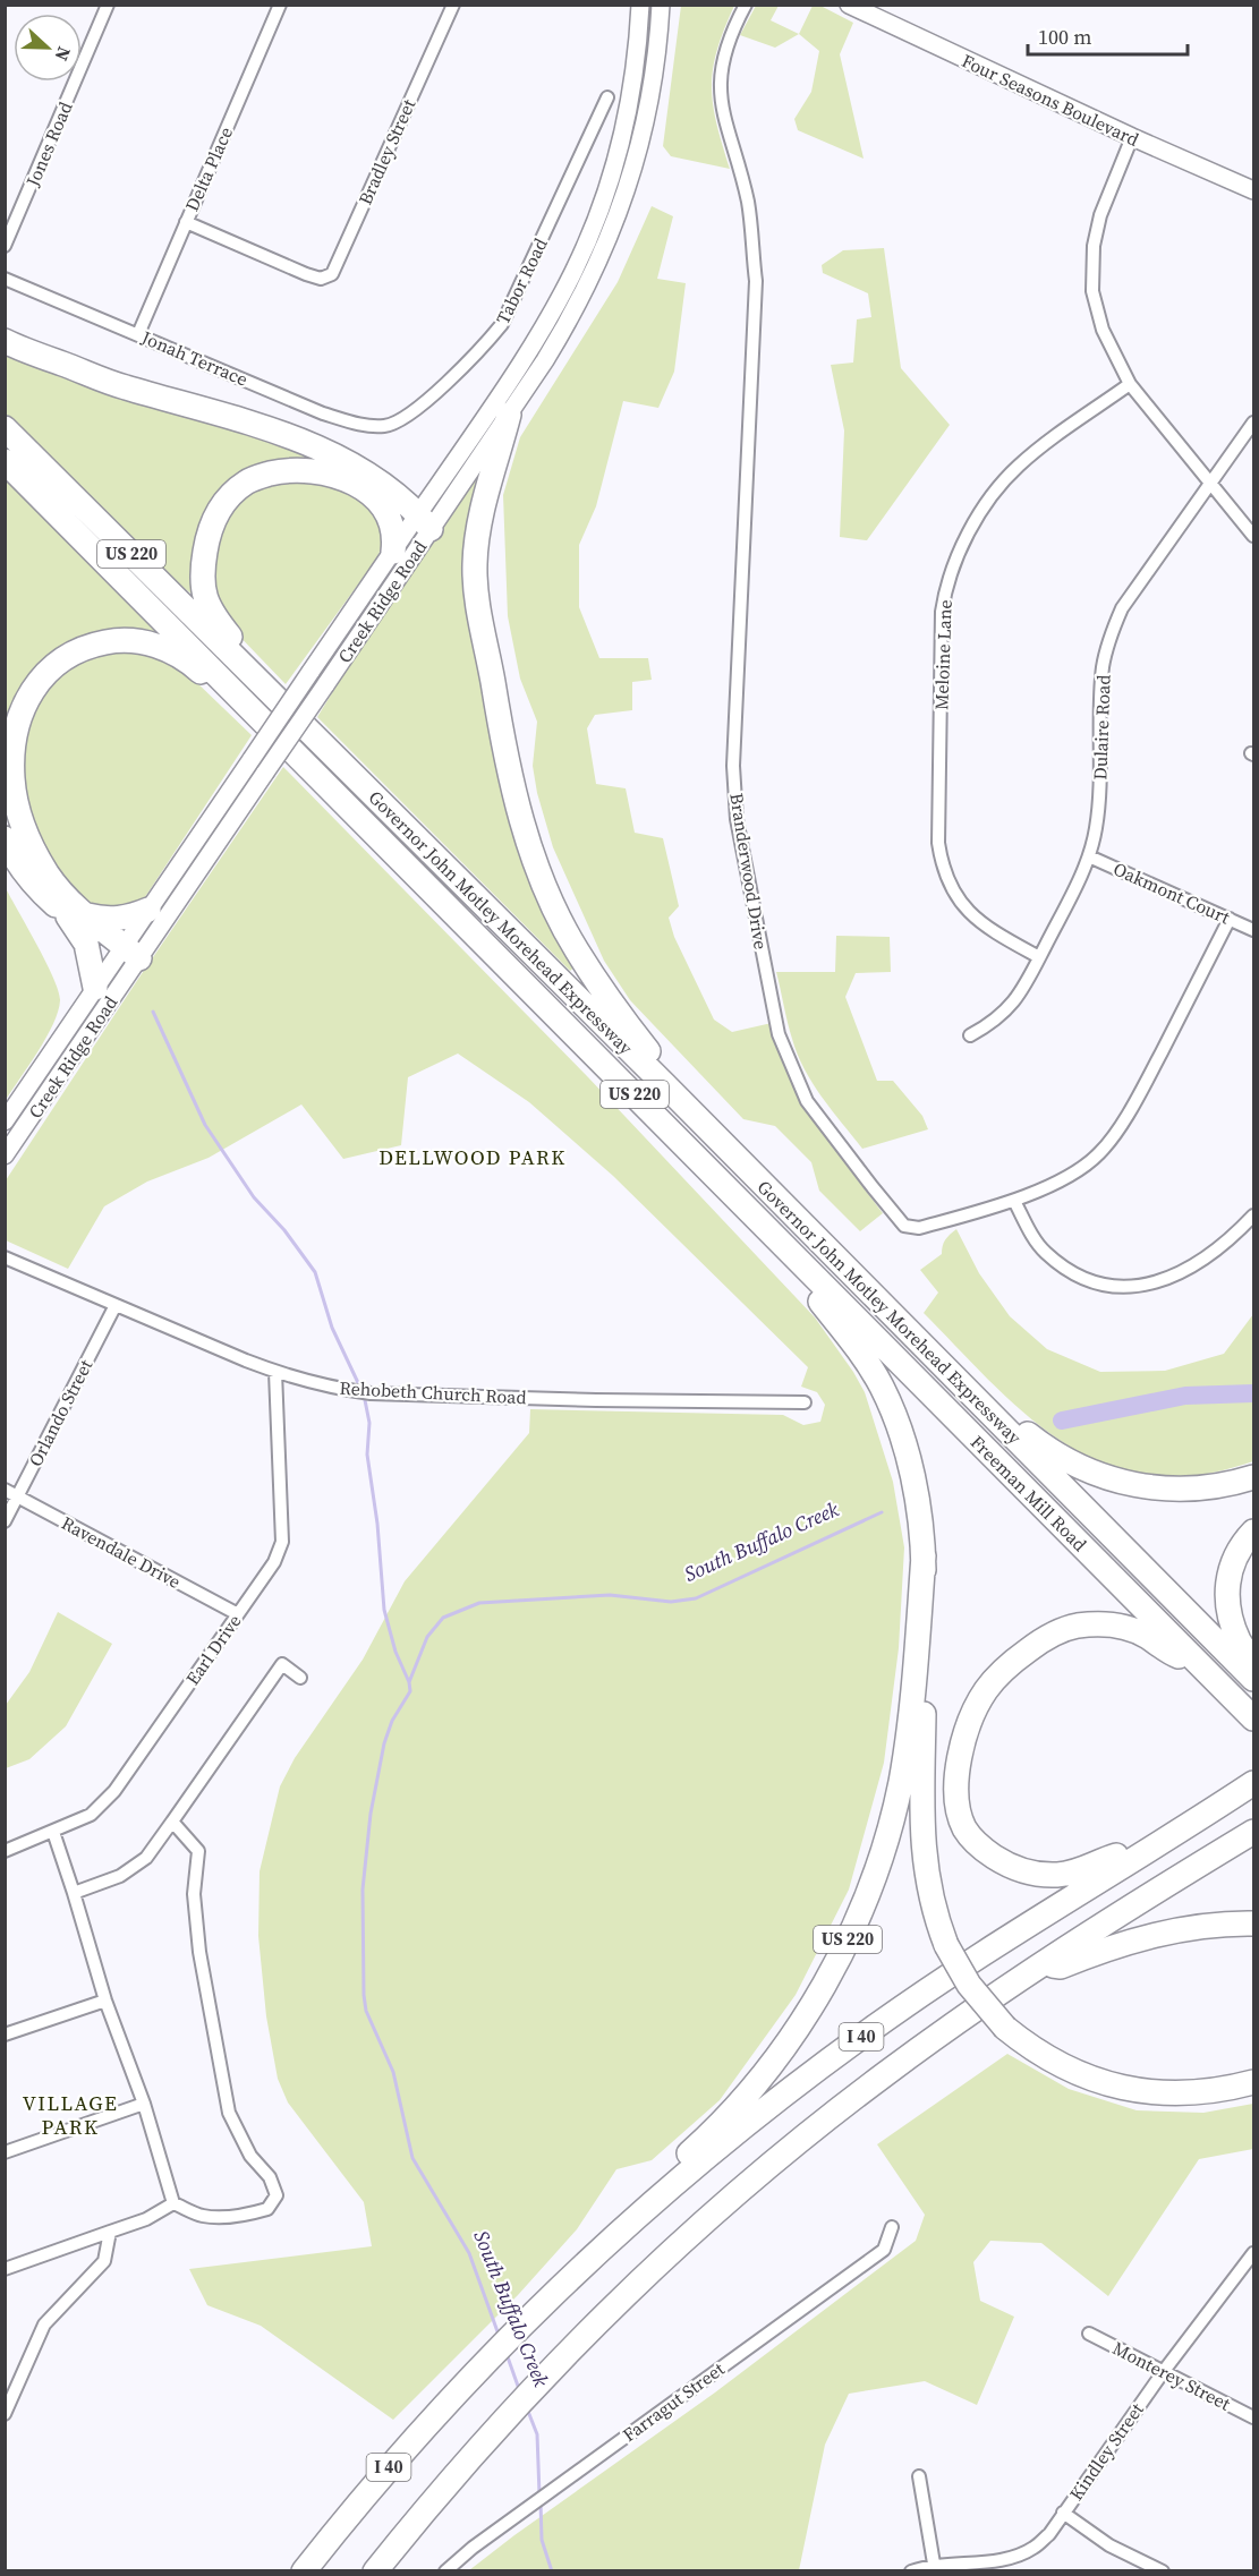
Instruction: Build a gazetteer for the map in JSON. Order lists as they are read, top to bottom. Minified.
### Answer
{"streets":{"highway":["US 220","Governor John Motley Morehead Expressway","Freeman Mill Road","I 40"],"main road":["Four Seasons Boulevard","Creek Ridge Road"],"street":["Jones Road","Bradley Street","Delta Place","Tabor Road","Jonah Terrace","Meloine Lane","Dulaire Road","Branderwood Drive","Oakmont Court","Rehobeth Church Road","Orlando Street","Ravendale Drive","Earl Drive","Monterey Street","Farragut Street","Kindley Street"]},"crossings":[["Bradley Street","Delta Place"],["Delta Place","Jonah Terrace"],["Tabor Road","Jonah Terrace"],["US 220","Governor John Motley Morehead Expressway"],["US 220","Freeman Mill Road"],["US 220","I 40"],["Meloine Lane","Dulaire Road"],["Dulaire Road","Oakmont Court"],["Branderwood Drive","Oakmont Court"],["Governor John Motley Morehead Expressway","Freeman Mill Road"],["Rehobeth Church Road","Orlando Street"],["Rehobeth Church Road","Earl Drive"],["Orlando Street","Ravendale Drive"],["Ravendale Drive","Earl Drive"],["Monterey Street","Kindley Street"]],"districts":["DELLWOOD PARK","VILLAGE PARK"],"water":["South Buffalo Creek"],"scale_bar":"100 m","north":"right"}
